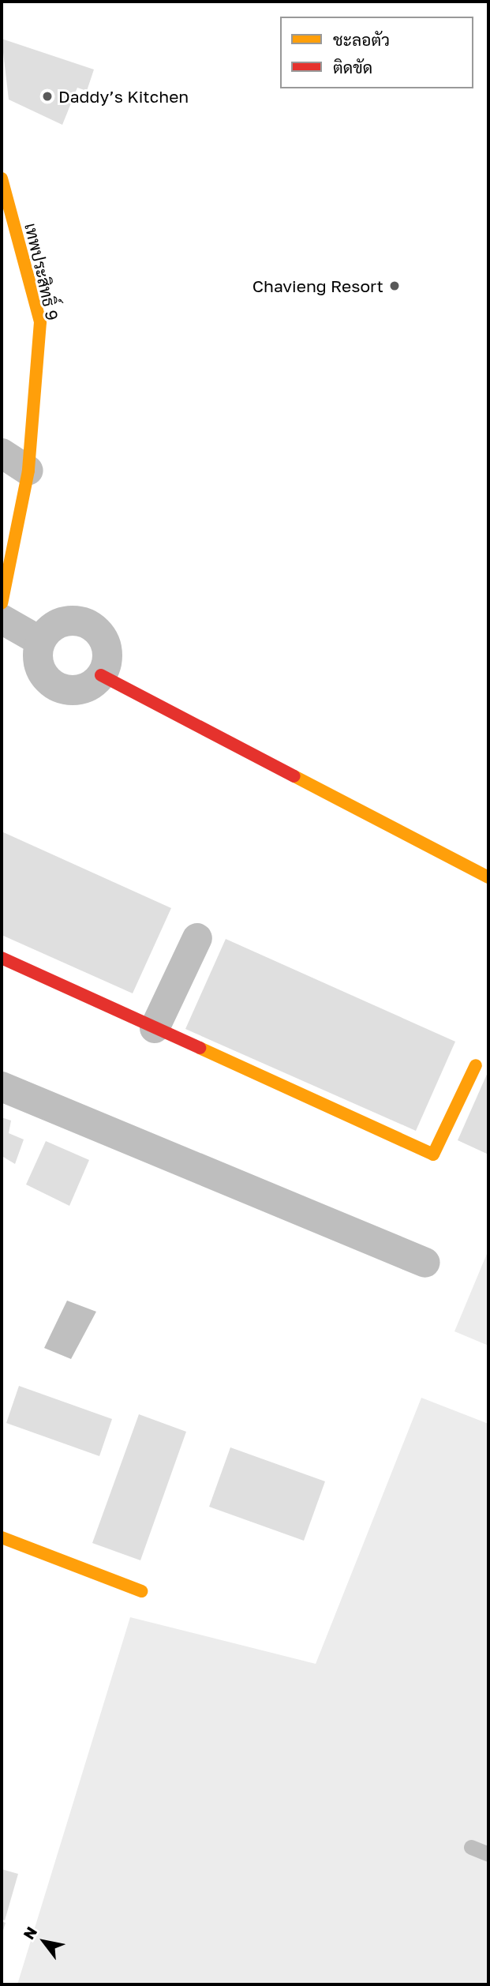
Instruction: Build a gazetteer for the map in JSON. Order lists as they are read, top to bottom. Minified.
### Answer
{"streets":{"street":["เทพประสิทธิ์ 9"]},"places":["Daddy’s Kitchen","Chavieng Resort"],"legend":["ชะลอตัว","ติดขัด"],"north":"top left"}
